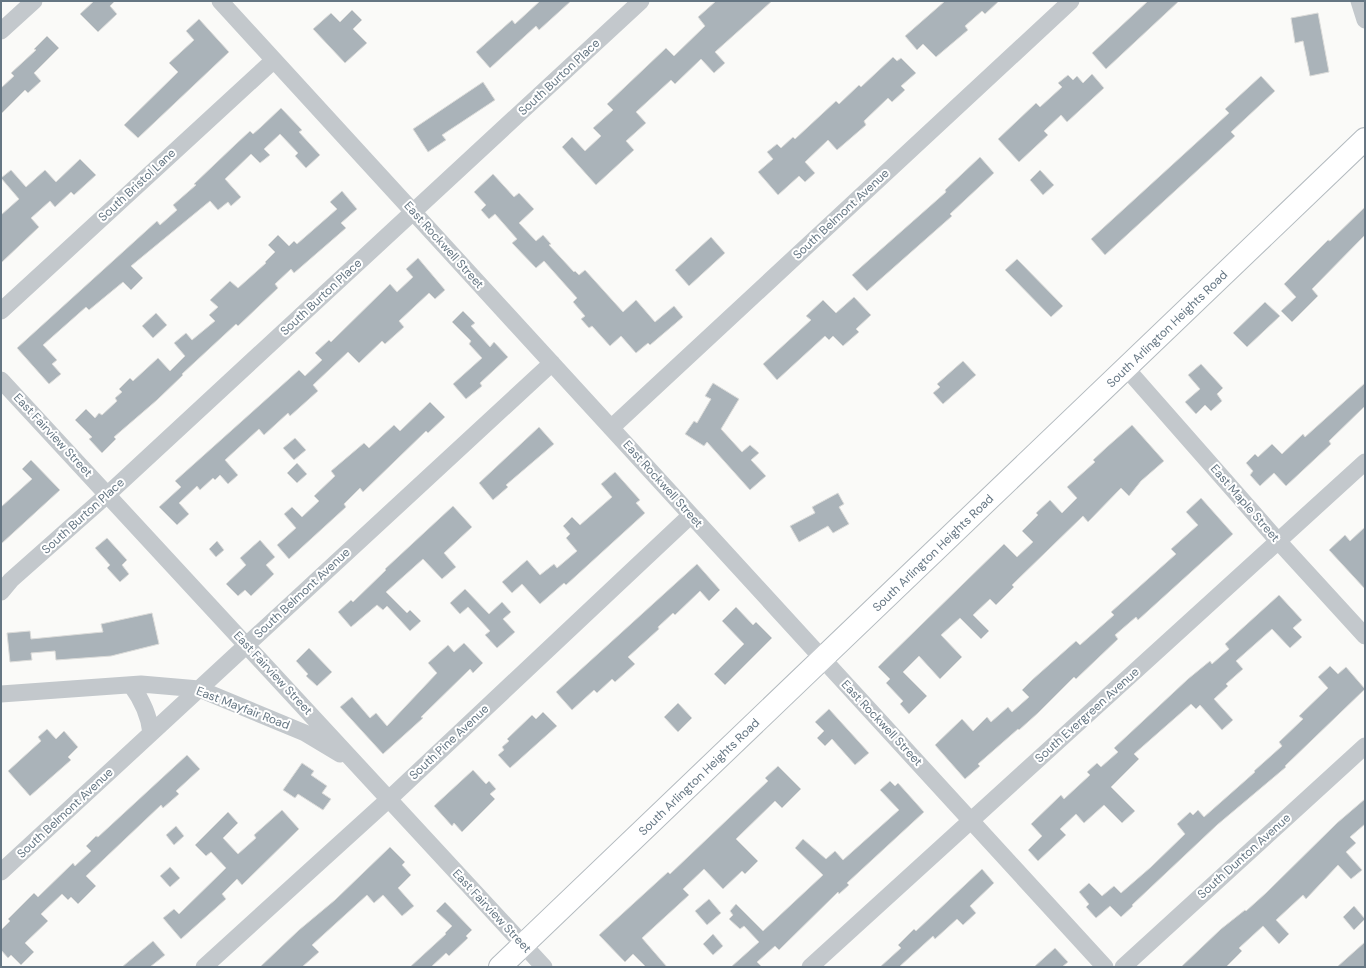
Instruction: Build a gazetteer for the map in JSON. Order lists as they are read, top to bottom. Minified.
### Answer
{"streets":{"main road":["South Arlington Heights Road"],"street":["South Burton Place","South Bristol Lane","South Belmont Avenue","East Rockwell Street","East Fairview Street","East Maple Street","East Mayfair Road","South Evergreen Avenue","South Pine Avenue","South Dunton Avenue"]},"crossings":[["South Burton Place","East Rockwell Street"],["South Burton Place","East Fairview Street"],["South Bristol Lane","East Rockwell Street"],["South Belmont Avenue","East Rockwell Street"],["South Belmont Avenue","East Fairview Street"],["South Belmont Avenue","East Mayfair Road"],["East Rockwell Street","South Arlington Heights Road"],["East Rockwell Street","South Evergreen Avenue"],["East Rockwell Street","South Pine Avenue"],["South Arlington Heights Road","East Fairview Street"],["South Arlington Heights Road","East Maple Street"],["East Fairview Street","East Mayfair Road"],["East Fairview Street","South Pine Avenue"],["East Maple Street","South Evergreen Avenue"]]}
